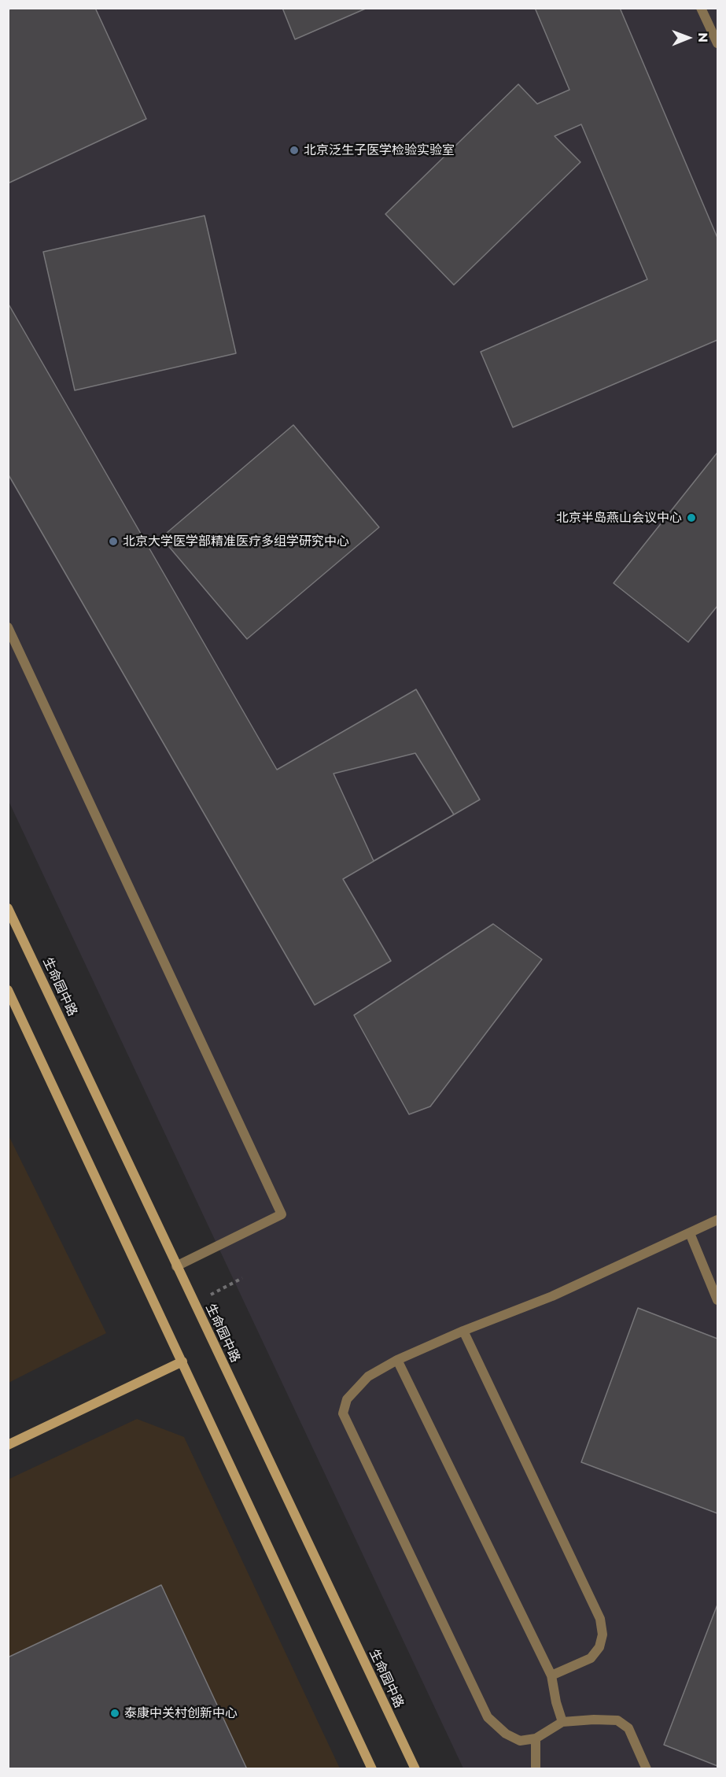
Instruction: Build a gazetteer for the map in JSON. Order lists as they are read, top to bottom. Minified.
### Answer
{"streets":{"street":["生命园中路"]},"places":["北京泛生子医学检验实验室","北京半岛燕山会议中心","北京大学医学部精准医疗多组学研究中心","泰康中关村创新中心"],"north":"right"}
